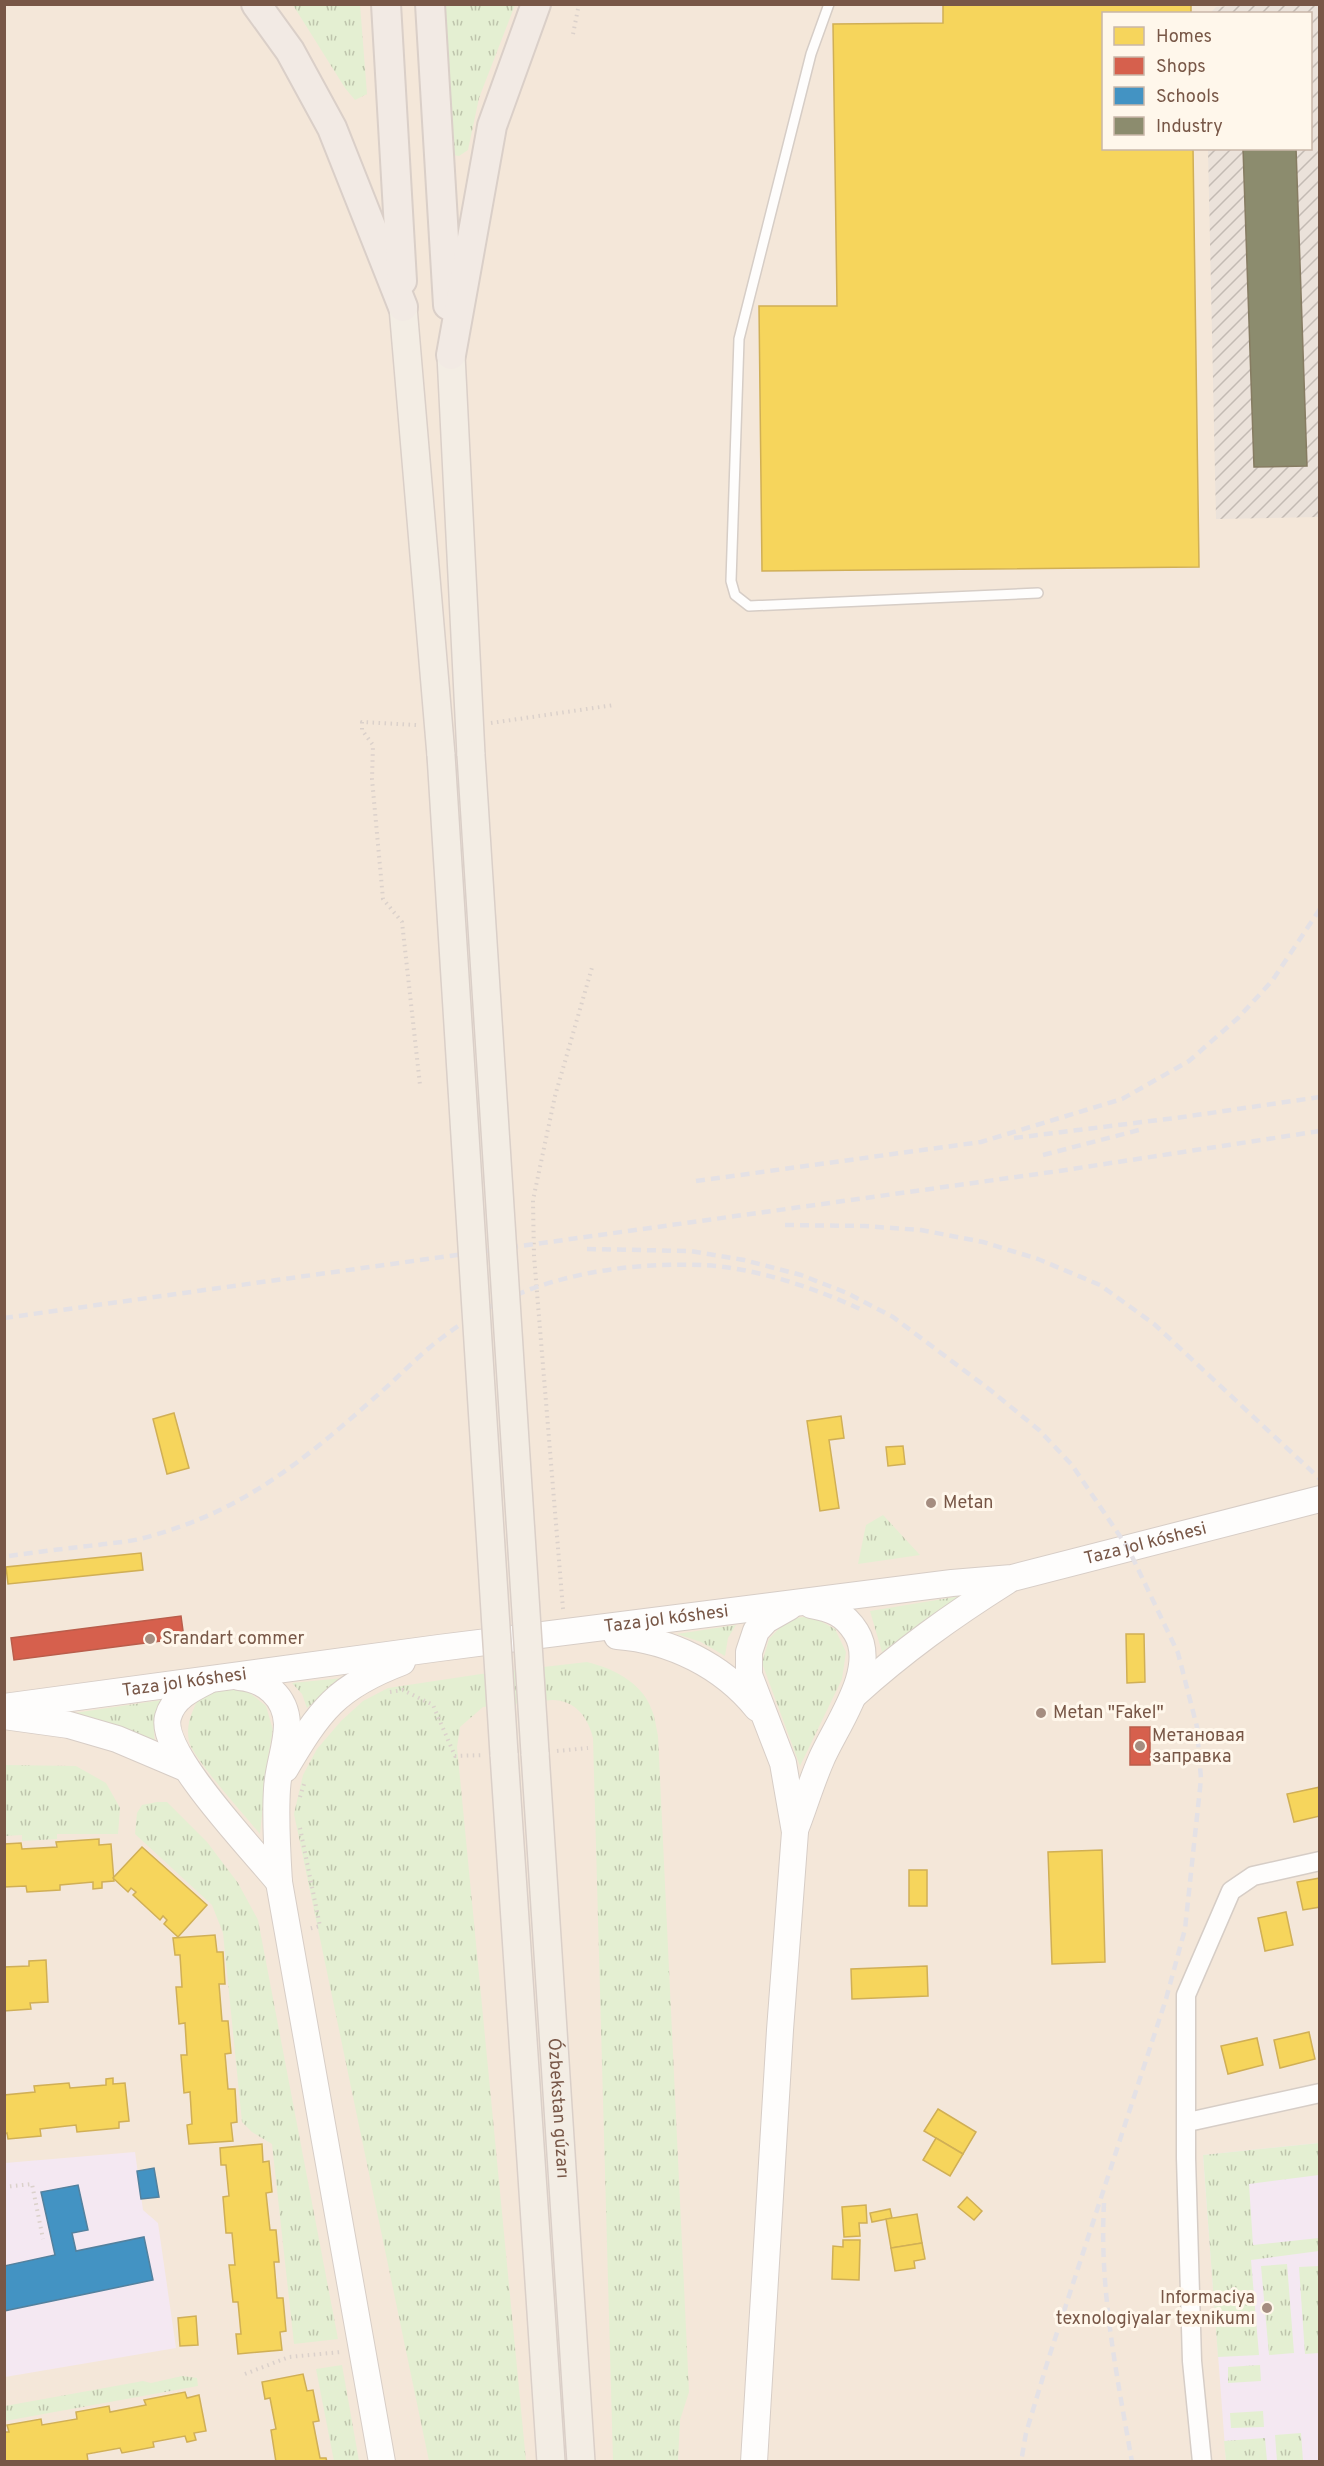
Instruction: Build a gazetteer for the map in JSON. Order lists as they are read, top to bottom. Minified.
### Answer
{"streets":{"main road":["Taza jol kóshesi","Ózbekstan gúzarı"]},"places":["Metan","Srandart commer","Metan \"Fakel\"","Метановая заправка","Informaciya texnologiyalar texnikumı"],"legend":["Homes","Shops","Schools","Industry"]}
